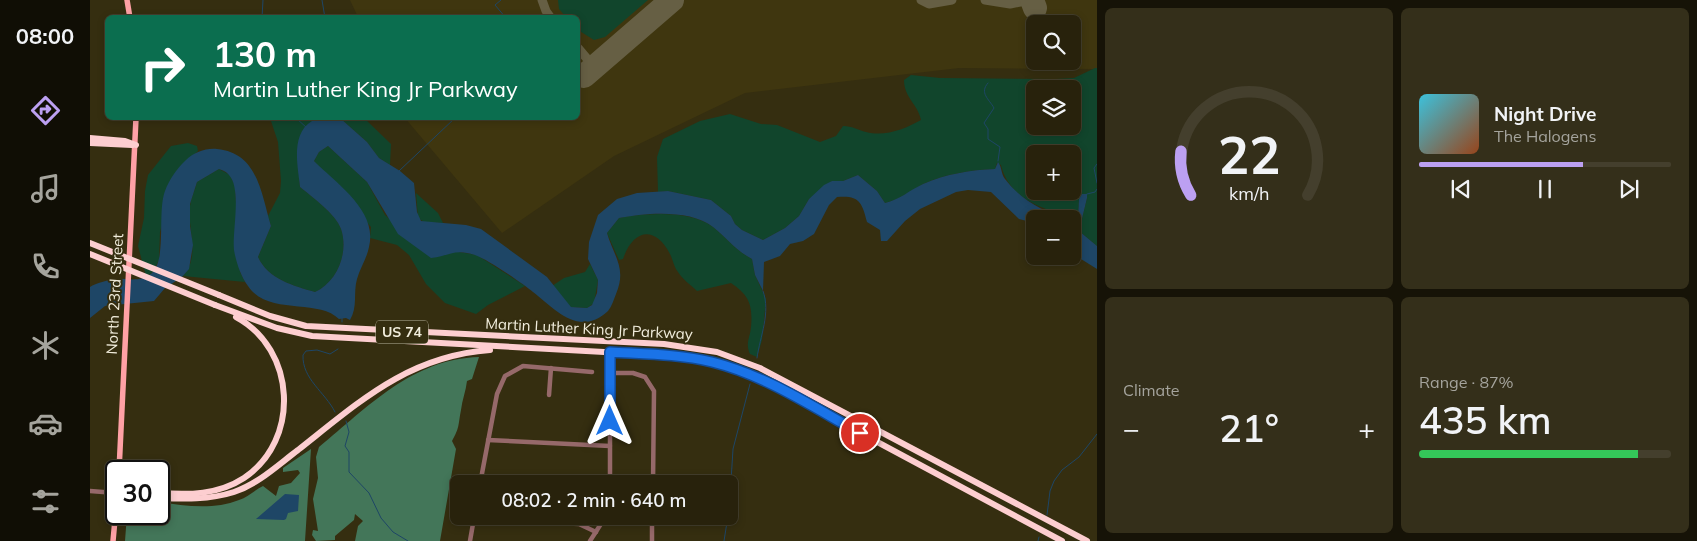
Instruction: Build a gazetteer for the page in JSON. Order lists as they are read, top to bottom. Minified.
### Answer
{"streets":{"highway":["Martin Luther King Jr Parkway","US 74"],"main road":["North 23rd Street"]},"page":{"tabs":"08:00","map_buttons":["+","−"],"turn":["130 m","Martin Luther King Jr Parkway"],"song":["Night Drive","The Halogens"],"tile":["Climate",["Range · 87%","435 km"]],"heat":["−","21°","+"],"limit":"30","trip":"08:02 · 2 min · 640 m","gauge":["22","km/h"]}}
